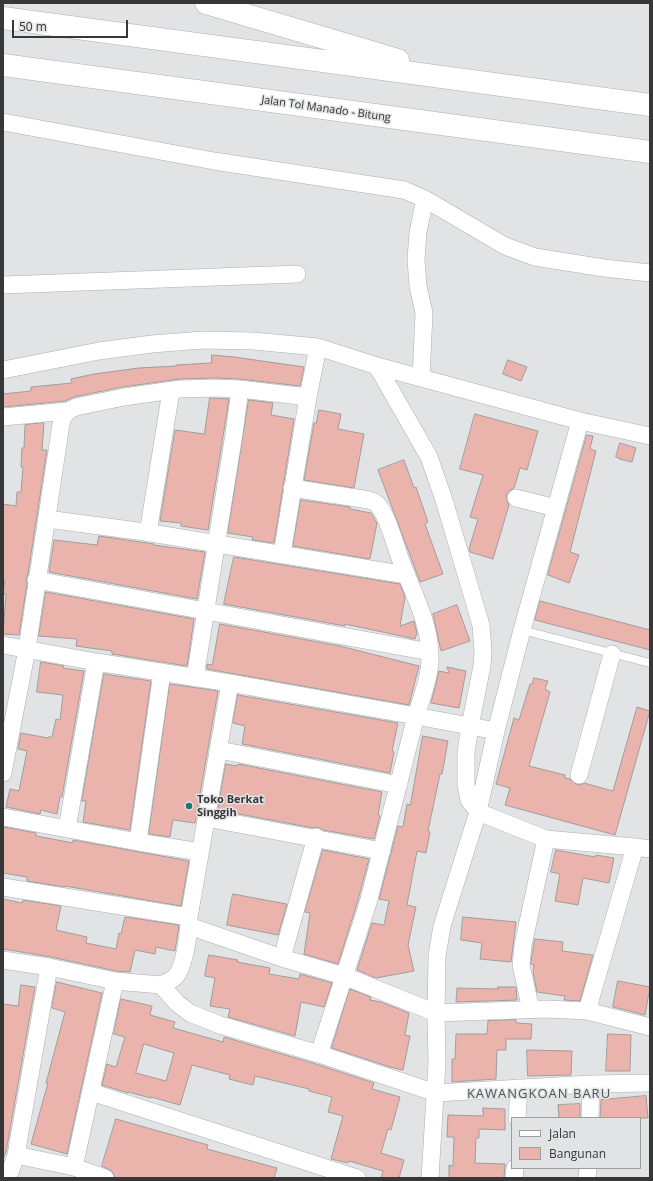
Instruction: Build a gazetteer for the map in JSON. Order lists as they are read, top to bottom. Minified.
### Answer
{"streets":{"highway":["Jalan Tol Manado - Bitung"]},"districts":["KAWANGKOAN BARU"],"places":["Toko Berkat Singgih"],"legend":["Jalan","Bangunan"],"scale_bar":"50 m"}
